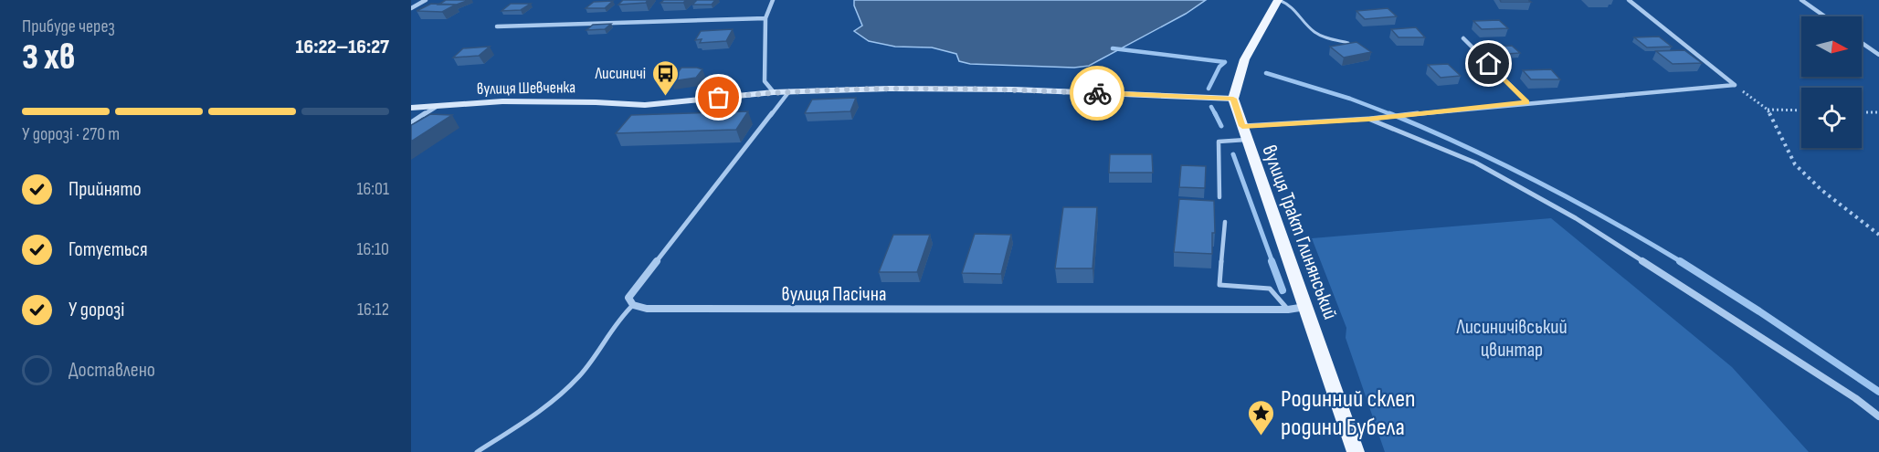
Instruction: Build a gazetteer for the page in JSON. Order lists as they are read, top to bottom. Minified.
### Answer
{"streets":{"main road":["вулиця Шевченка","вулиця Тракт Глинянський"],"street":["вулиця Пасічна"]},"crossings":[["вулиця Шевченка","вулиця Тракт Глинянський"],["вулиця Тракт Глинянський","вулиця Пасічна"]],"parks":["Лисиничівський цвинтар"],"places":{"bus stop":["Лисиничі"],"place":["Родинний склеп родини Бубела"]},"north":"right","page":{"heading":["3 хв","Прибуде через","16:22–16:27"],"bar":"У дорозі · 270 m","list":[["Прийнято","16:01"],["Готується","16:10"],["У дорозі","16:12"],"Доставлено"]}}
